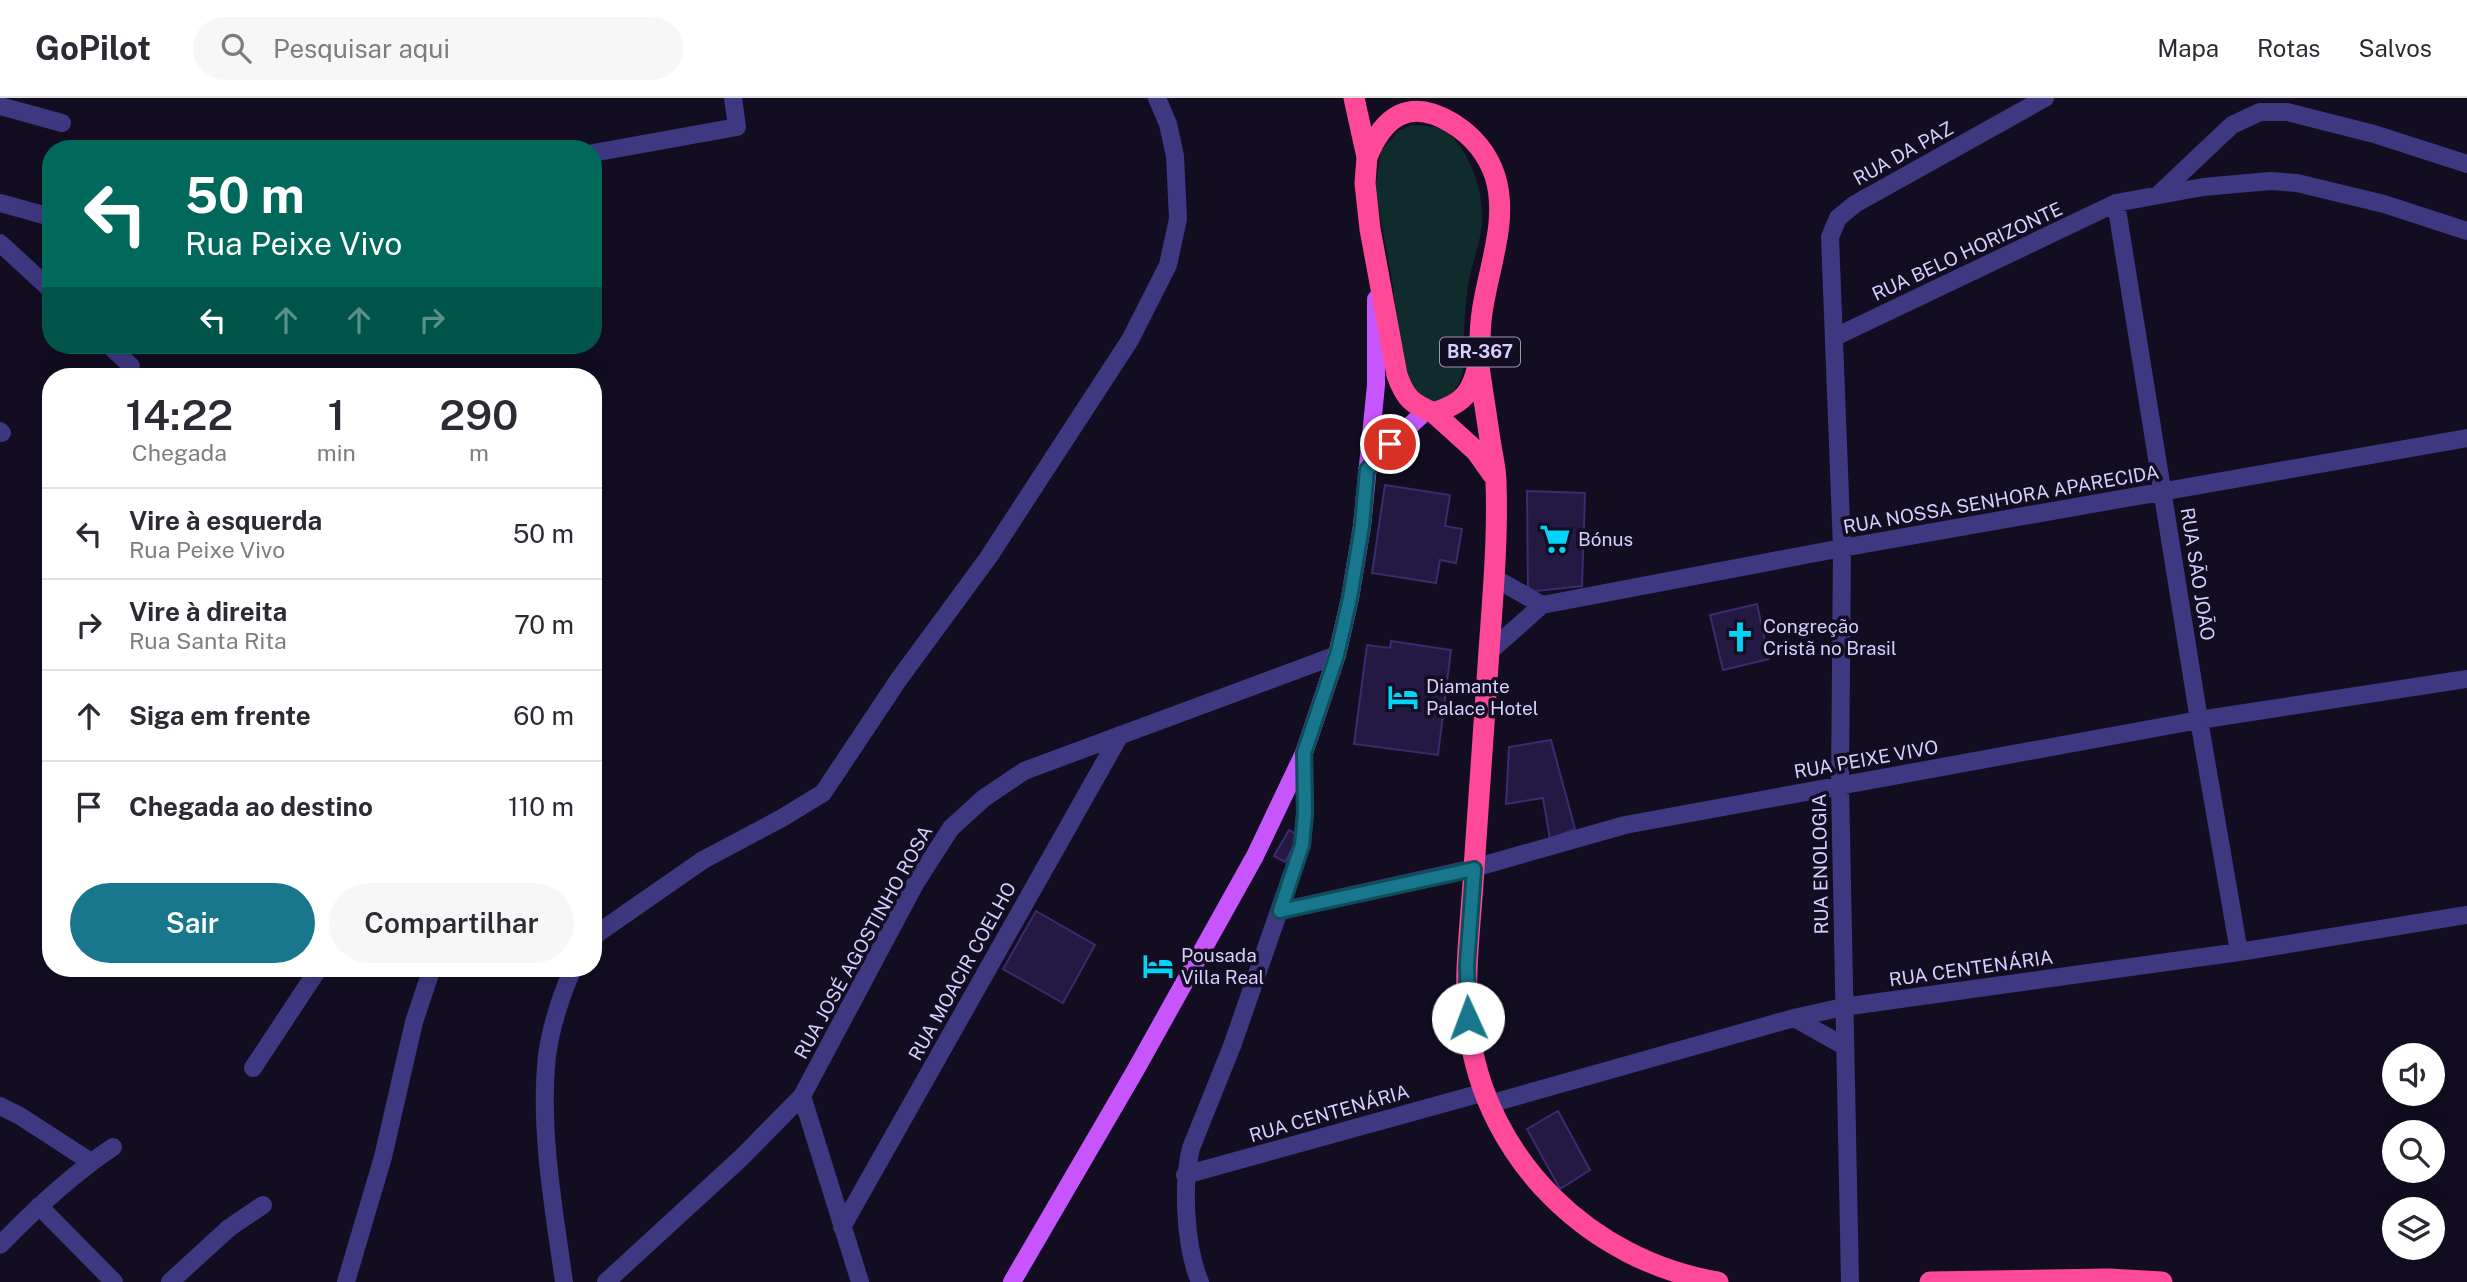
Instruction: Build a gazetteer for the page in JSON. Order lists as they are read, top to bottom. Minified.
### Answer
{"streets":{"highway":["BR-367"],"street":["RUA DA PAZ","RUA BELO HORIZONTE","RUA NOSSA SENHORA APARECIDA","RUA SÃO JOÃO","RUA PEIXE VIVO","RUA ENOLOGIA","RUA JOSÉ AGOSTINHO ROSA","RUA CENTENÁRIA","RUA MOACIR COELHO"]},"crossings":[["RUA DA PAZ","RUA ENOLOGIA"],["RUA BELO HORIZONTE","RUA SÃO JOÃO"],["RUA BELO HORIZONTE","RUA ENOLOGIA"],["BR-367","RUA PEIXE VIVO"],["BR-367","RUA CENTENÁRIA"],["RUA NOSSA SENHORA APARECIDA","RUA SÃO JOÃO"],["RUA NOSSA SENHORA APARECIDA","RUA ENOLOGIA"],["RUA SÃO JOÃO","RUA PEIXE VIVO"],["RUA SÃO JOÃO","RUA CENTENÁRIA"],["RUA PEIXE VIVO","RUA ENOLOGIA"],["RUA ENOLOGIA","RUA CENTENÁRIA"],["RUA JOSÉ AGOSTINHO ROSA","RUA MOACIR COELHO"]],"places":{"supermarket":["Bónus"],"church":["Congreção Cristã no Brasil"],"hotel":["Diamante Palace Hotel","Pousada Villa Real"]},"page":{"header":"GoPilot","search":"Pesquisar aqui","nav":["Mapa","Rotas","Salvos"],"turn":["50 m","Rua Peixe Vivo"],"eta":["14:22","Chegada","1","min","290","m"],"list":[{"name":"Vire à esquerda","note":"Rua Peixe Vivo","value":"50 m"},{"name":"Vire à direita","note":"Rua Santa Rita","value":"70 m"},{"name":"Siga em frente","value":"60 m"},{"name":"Chegada ao destino","value":"110 m"}],"buttons":["Sair","Compartilhar"]}}
